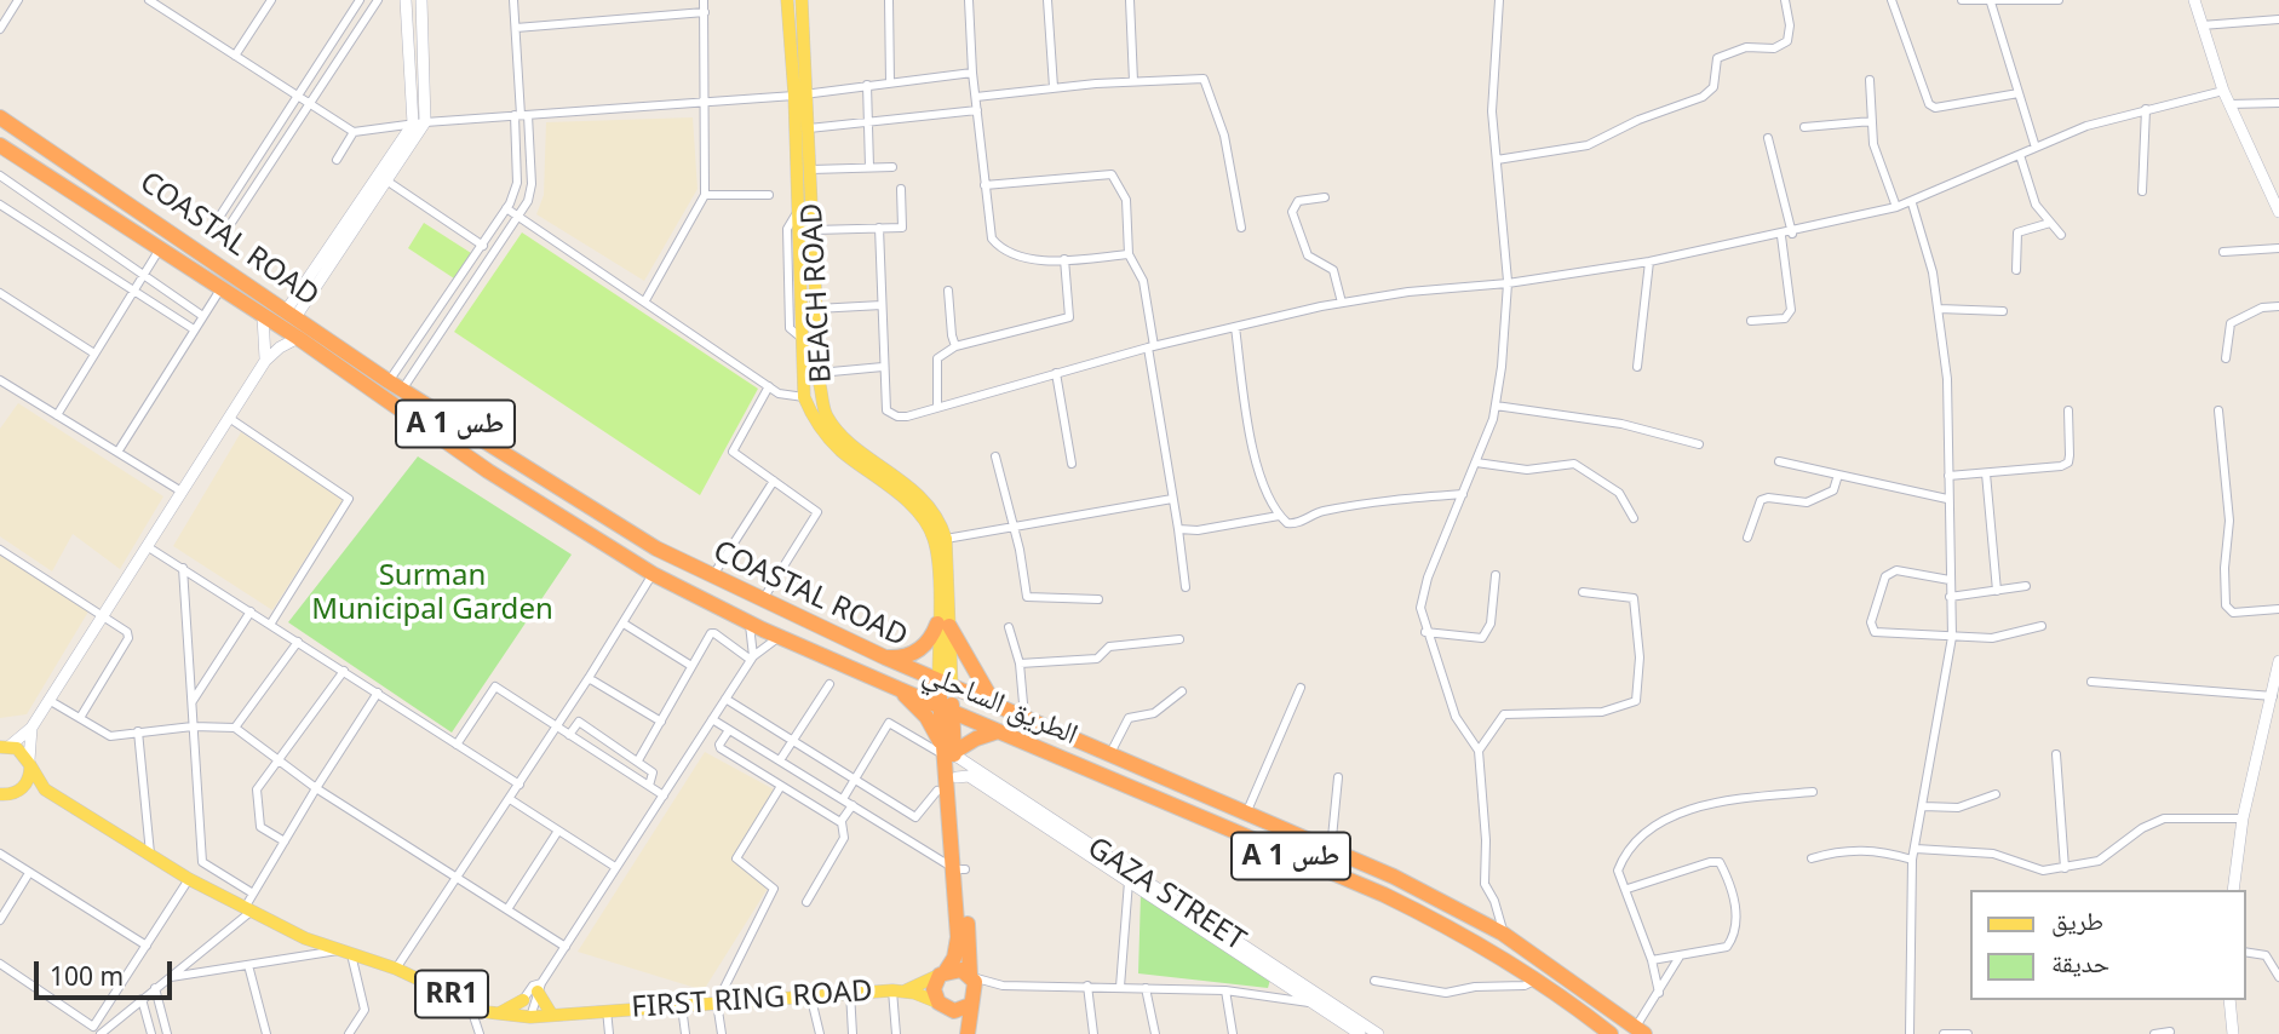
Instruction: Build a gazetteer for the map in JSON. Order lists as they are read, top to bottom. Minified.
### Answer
{"streets":{"highway":["COASTAL ROAD","A 1 طس","الطريق الساحلي"],"main road":["BEACH ROAD","RR1","FIRST RING ROAD"],"street":["GAZA STREET"]},"crossings":[["COASTAL ROAD","BEACH ROAD"]],"parks":["Surman Municipal Garden"],"legend":["طريق","حديقة"],"scale_bar":"100 m"}
